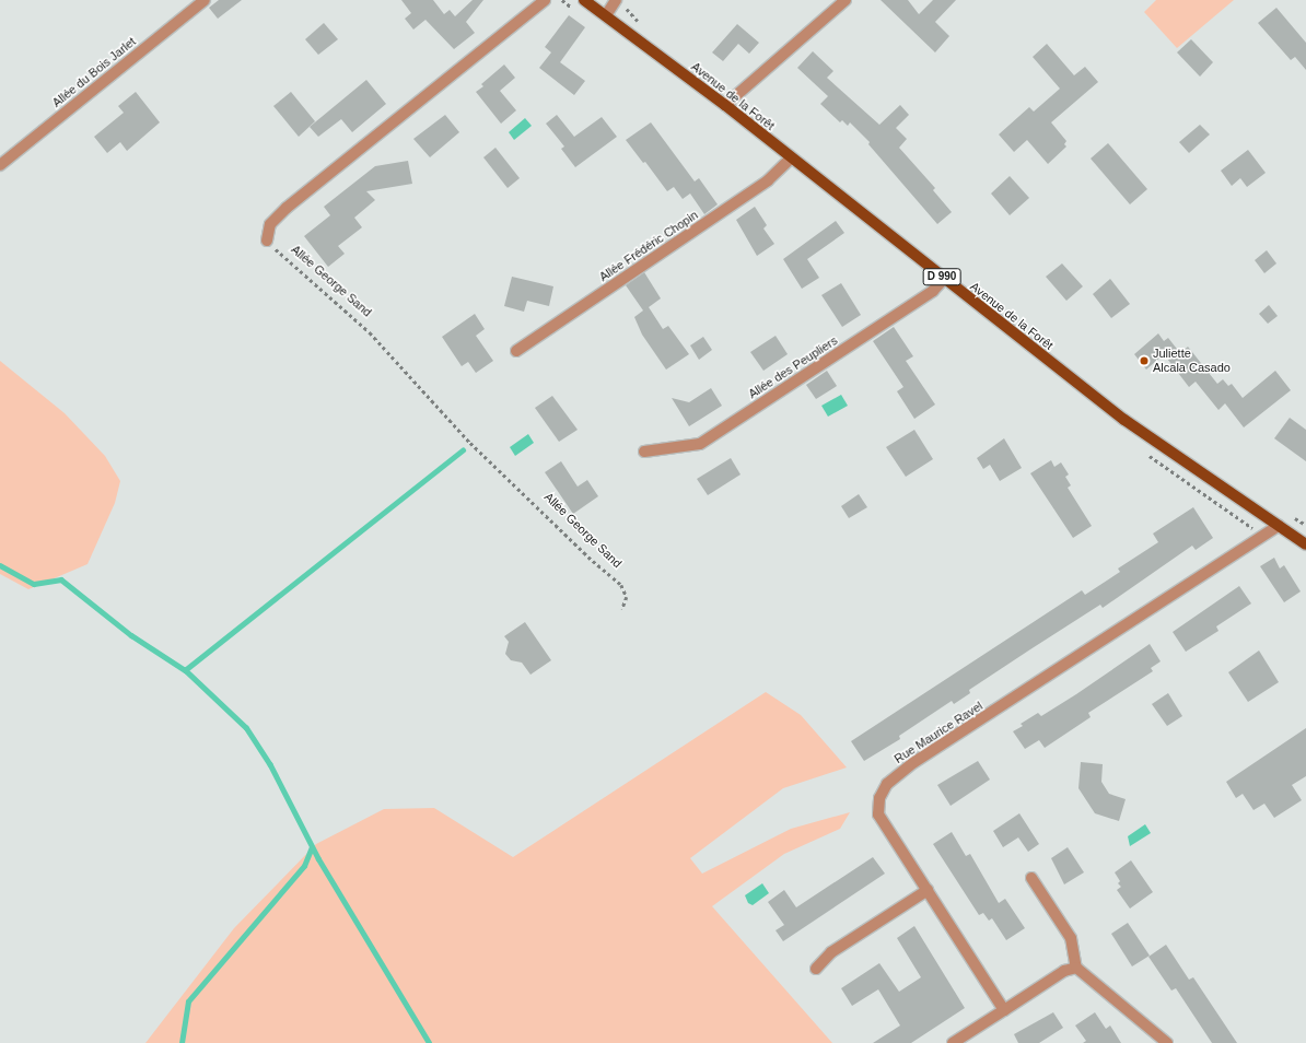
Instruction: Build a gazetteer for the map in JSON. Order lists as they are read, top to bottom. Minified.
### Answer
{"streets":{"main road":["Avenue de la Forêt","D 990"],"street":["Allée du Bois Jarlet","Allée Frédéric Chopin","Allée des Peupliers","Rue Maurice Ravel"],"path":["Allée George Sand"]},"crossings":[["Avenue de la Forêt","Allée Frédéric Chopin"],["Avenue de la Forêt","Allée des Peupliers"],["Avenue de la Forêt","Rue Maurice Ravel"]],"places":["Juliette Alcala Casado"]}
